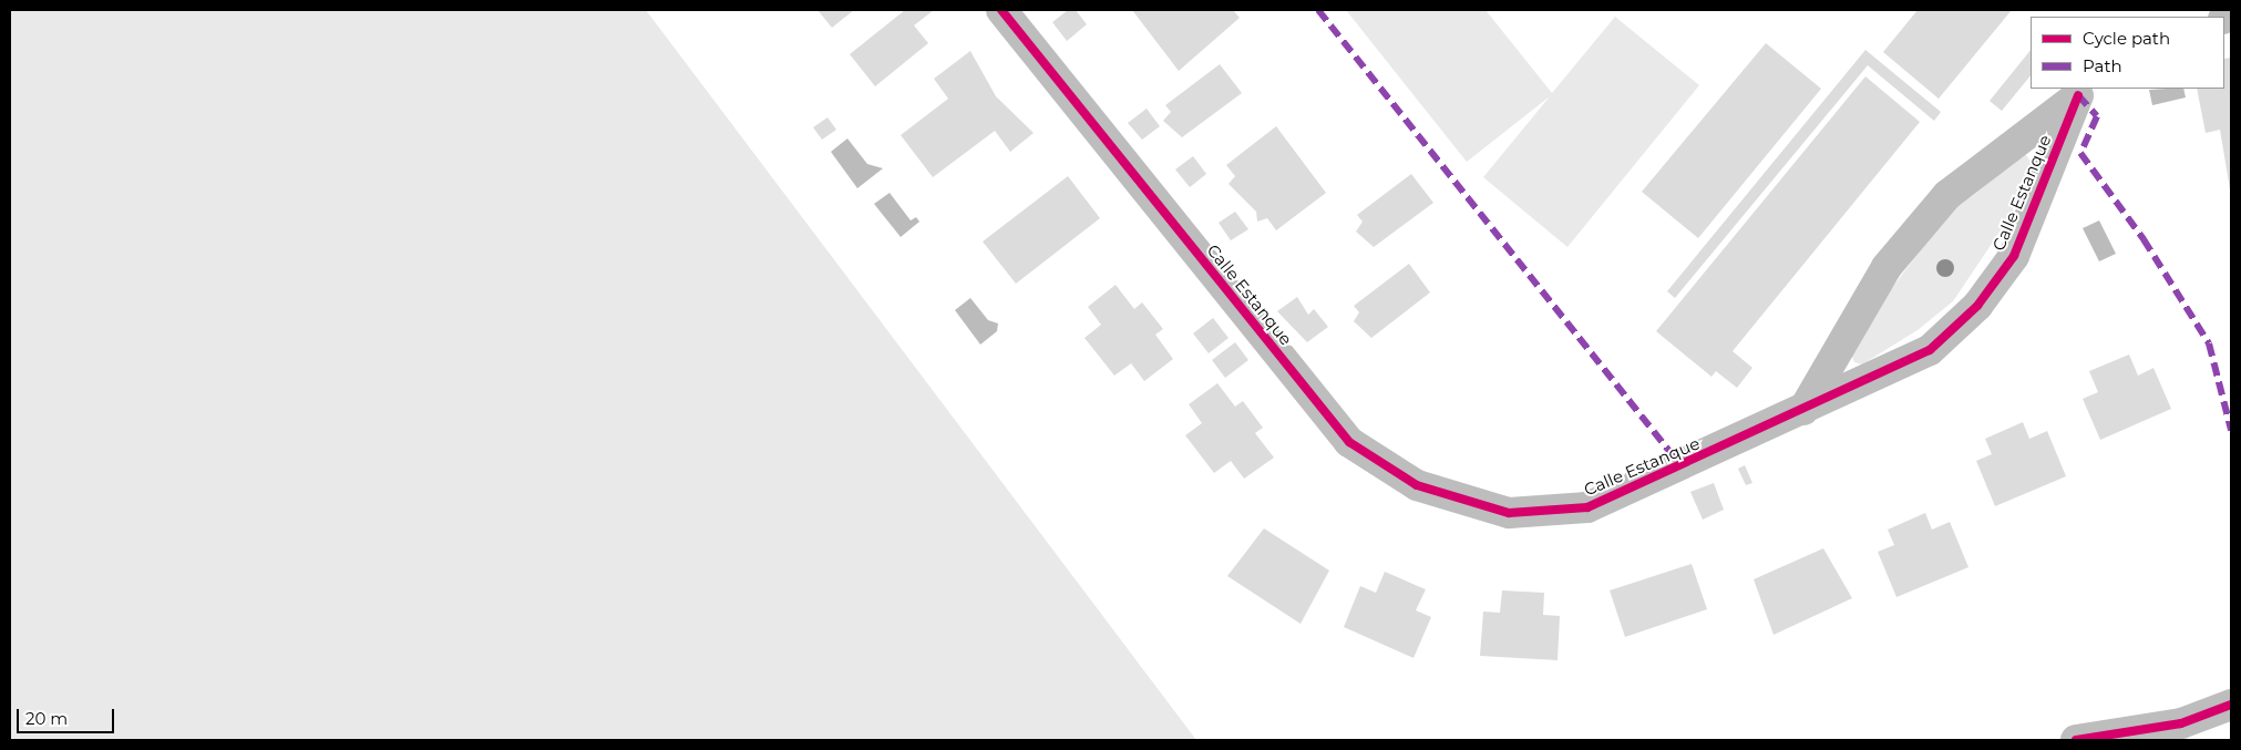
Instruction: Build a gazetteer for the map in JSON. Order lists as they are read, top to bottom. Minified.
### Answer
{"streets":{"street":["Calle Estanque"]},"legend":["Cycle path","Path"],"scale_bar":"20 m"}
